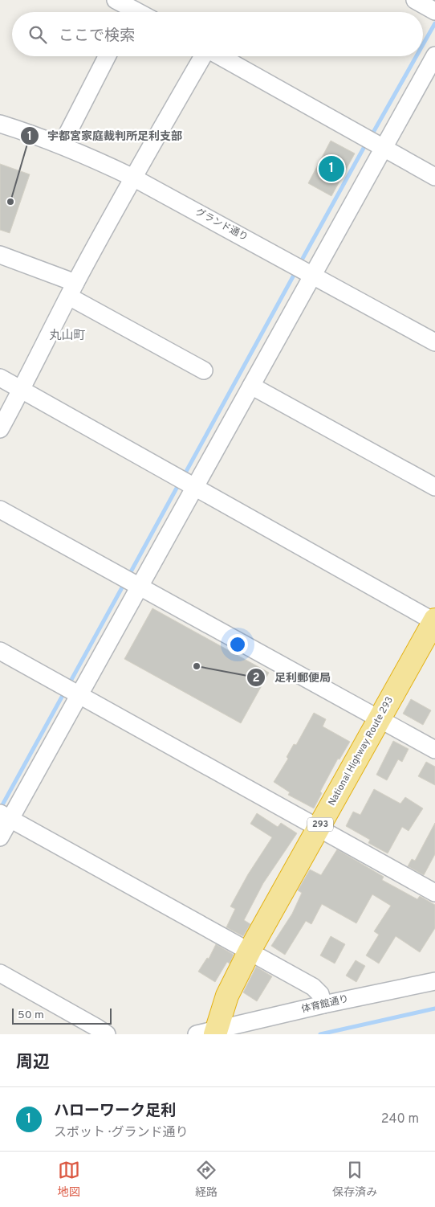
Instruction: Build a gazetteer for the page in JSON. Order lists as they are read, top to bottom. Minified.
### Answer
{"streets":{"highway":["National Highway Route 293","293"],"street":["グランド通り","体育館通り"]},"crossings":[["National Highway Route 293","体育館通り"]],"districts":["丸山町"],"places":["宇都宮家庭裁判所足利支部","足利郵便局"],"scale_bar":"50 m","page":{"search":"ここで検索","pins":"1","scale":"50 m","heading":"周辺","list":[{"mark":"1","name":"ハローワーク足利","note":"スポット · グランド通り","value":"240 m"}],"nav":["地図","経路","保存済み"]}}
